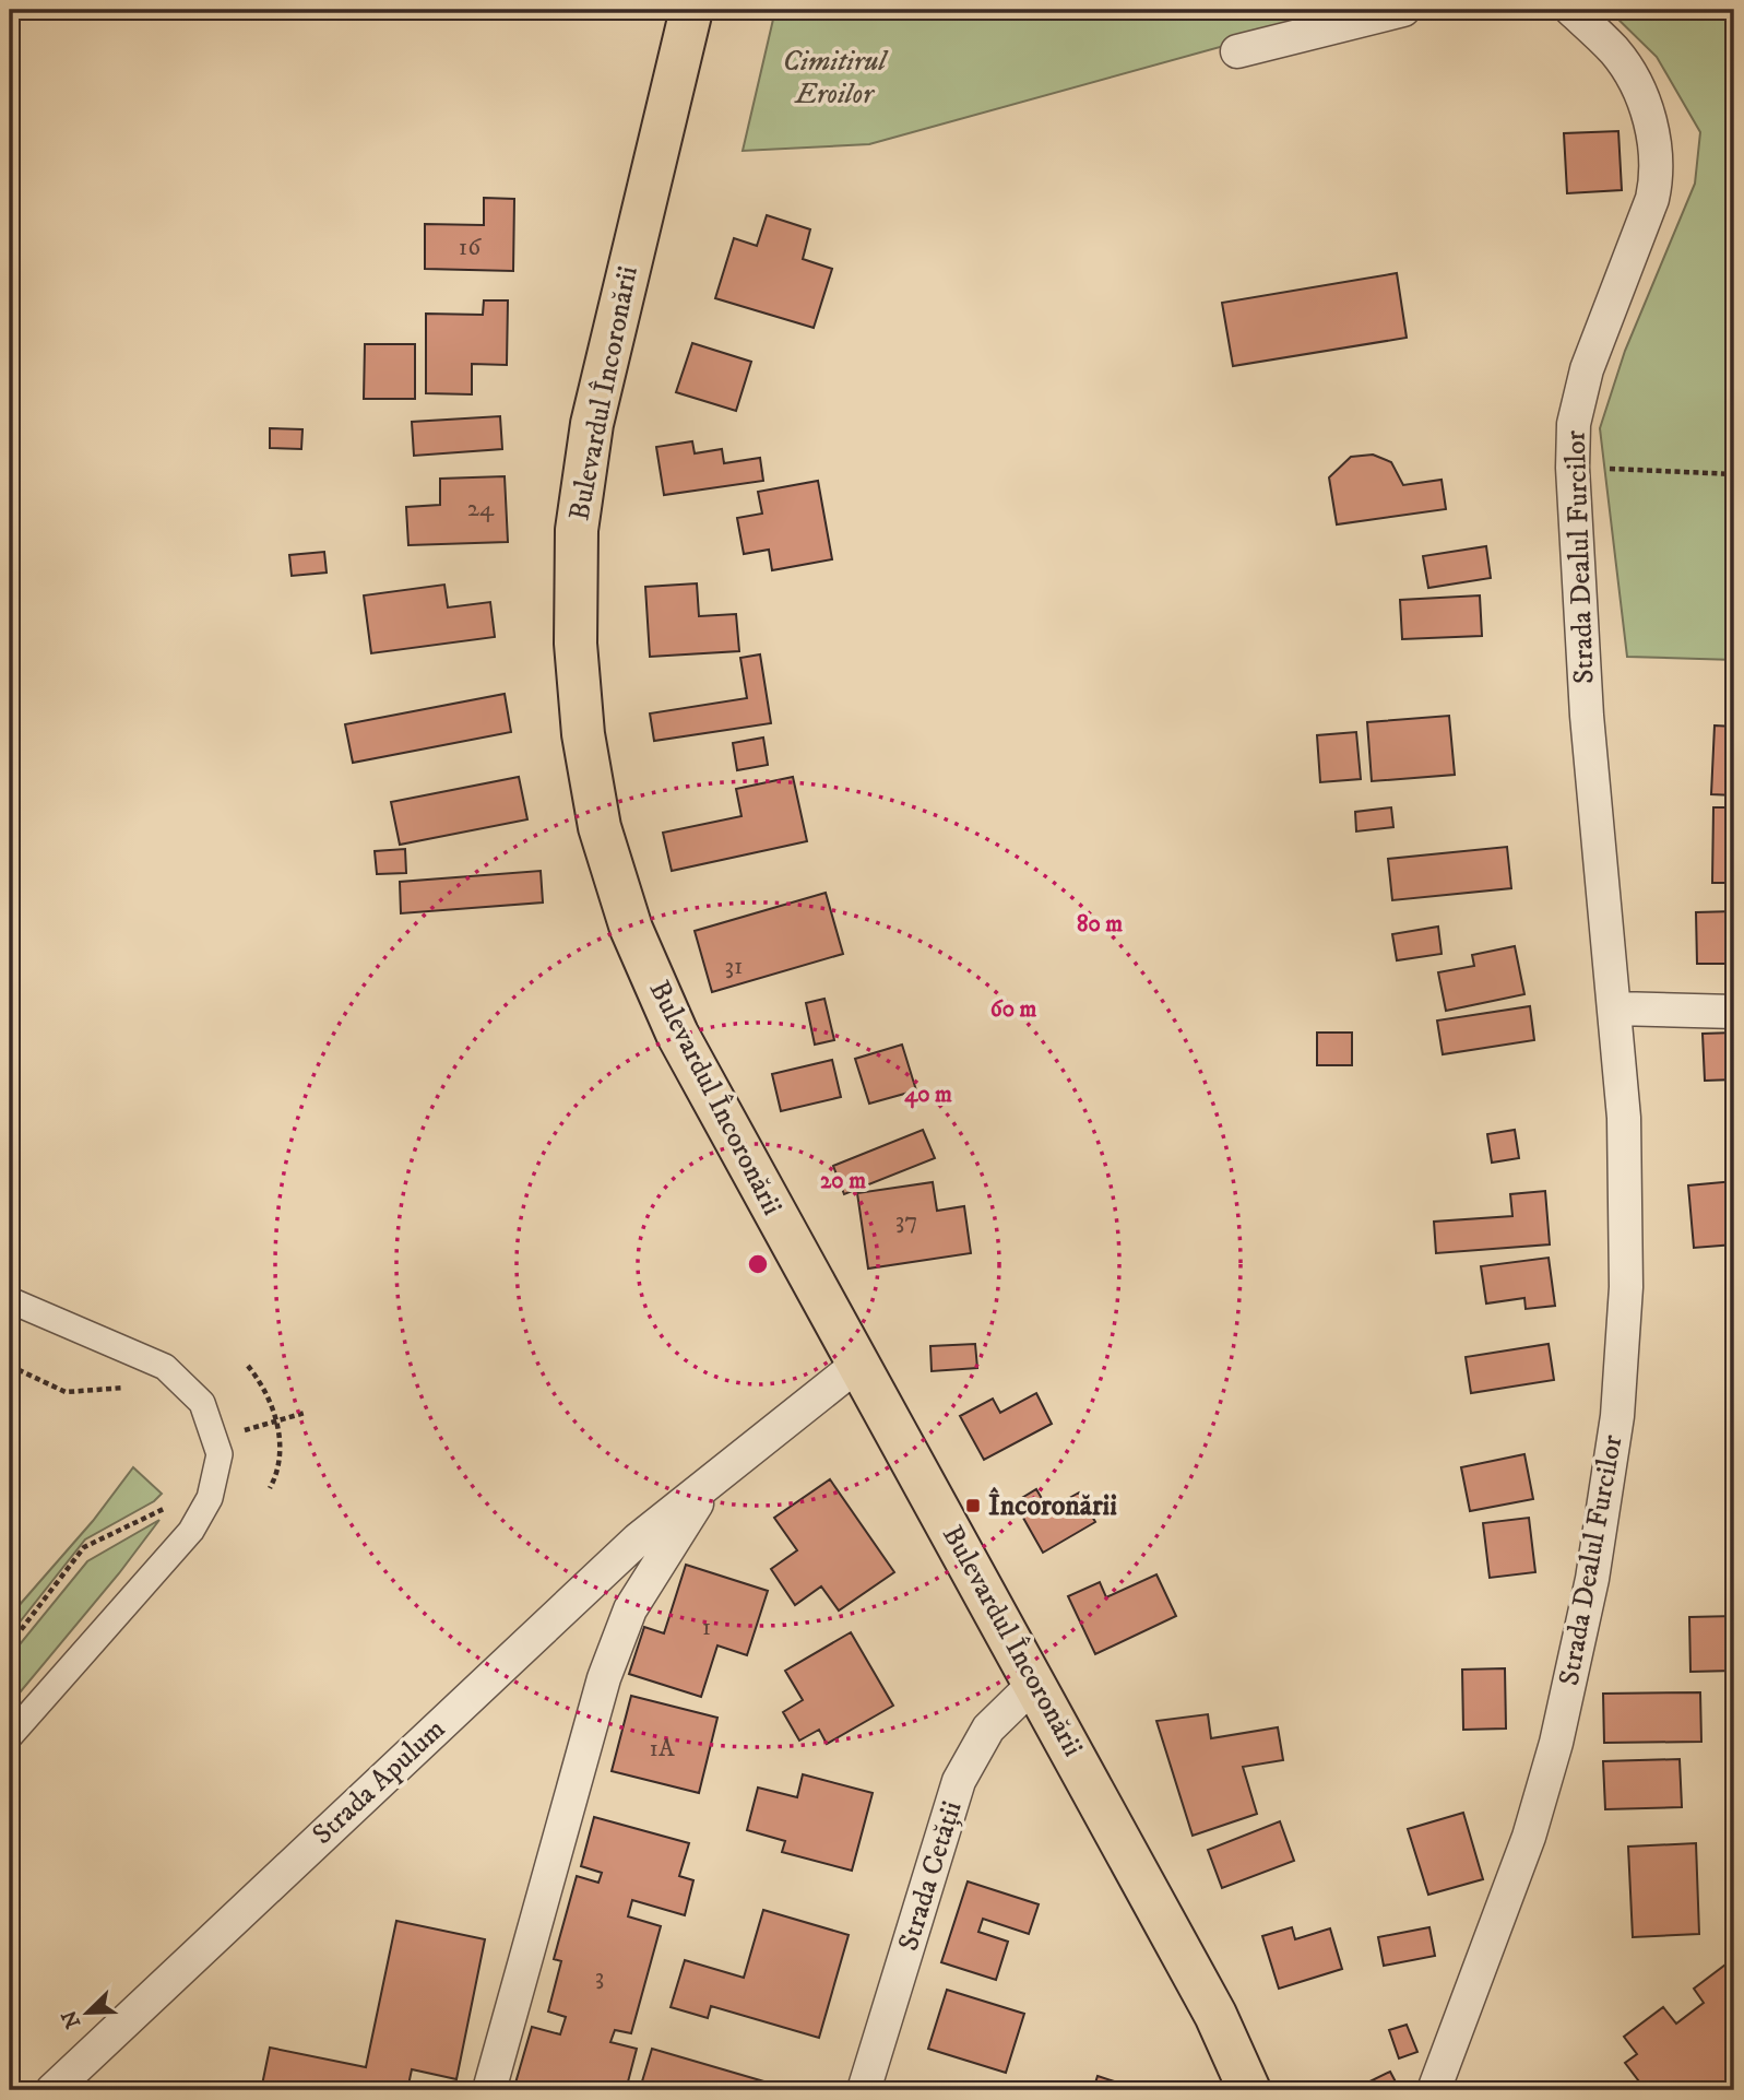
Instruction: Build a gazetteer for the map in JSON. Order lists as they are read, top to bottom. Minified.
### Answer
{"streets":{"main road":["Bulevardul Încoronării"],"street":["Strada Dealul Furcilor","Strada Apulum","Strada Cetății"]},"crossings":[["Bulevardul Încoronării","Strada Apulum"],["Bulevardul Încoronării","Strada Cetății"]],"parks":["Cimitirul Eroilor"],"places":{"transit":["Încoronării"]},"house_numbers":["16","24","31","37","1","1A","3"],"north":"bottom left","rings":["80 m","60 m","40 m","20 m"]}
